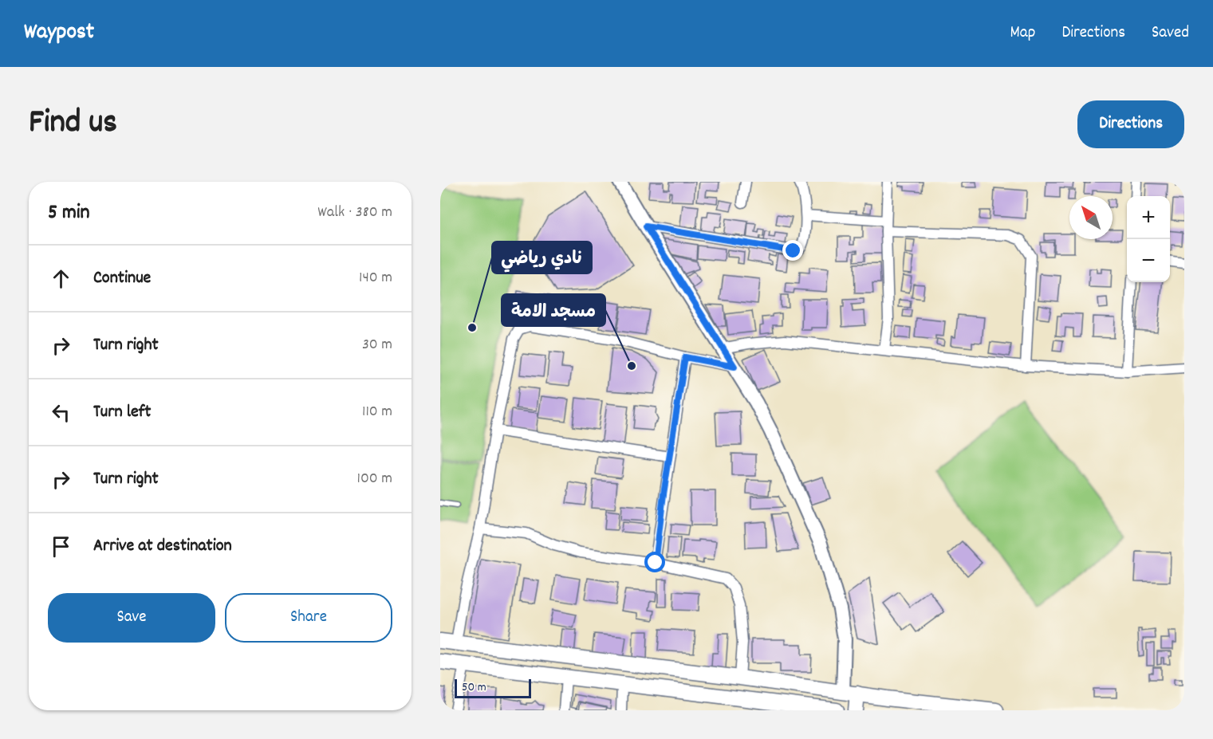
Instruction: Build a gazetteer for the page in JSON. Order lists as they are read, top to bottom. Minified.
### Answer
{"places":["نادي رياضي","مسجد الامة"],"scale_bar":"50 m","north":"top left","page":{"header":"Waypost","nav":["Map","Directions","Saved"],"title":"Find us","buttons":["Directions",["Save","Share"]],"heading":["5 min","Walk · 380 m"],"map_buttons":["+","−"],"list":[["Continue","140 m"],["Turn right","30 m"],["Turn left","110 m"],["Turn right","100 m"],"Arrive at destination"],"scale":"50 m"}}
